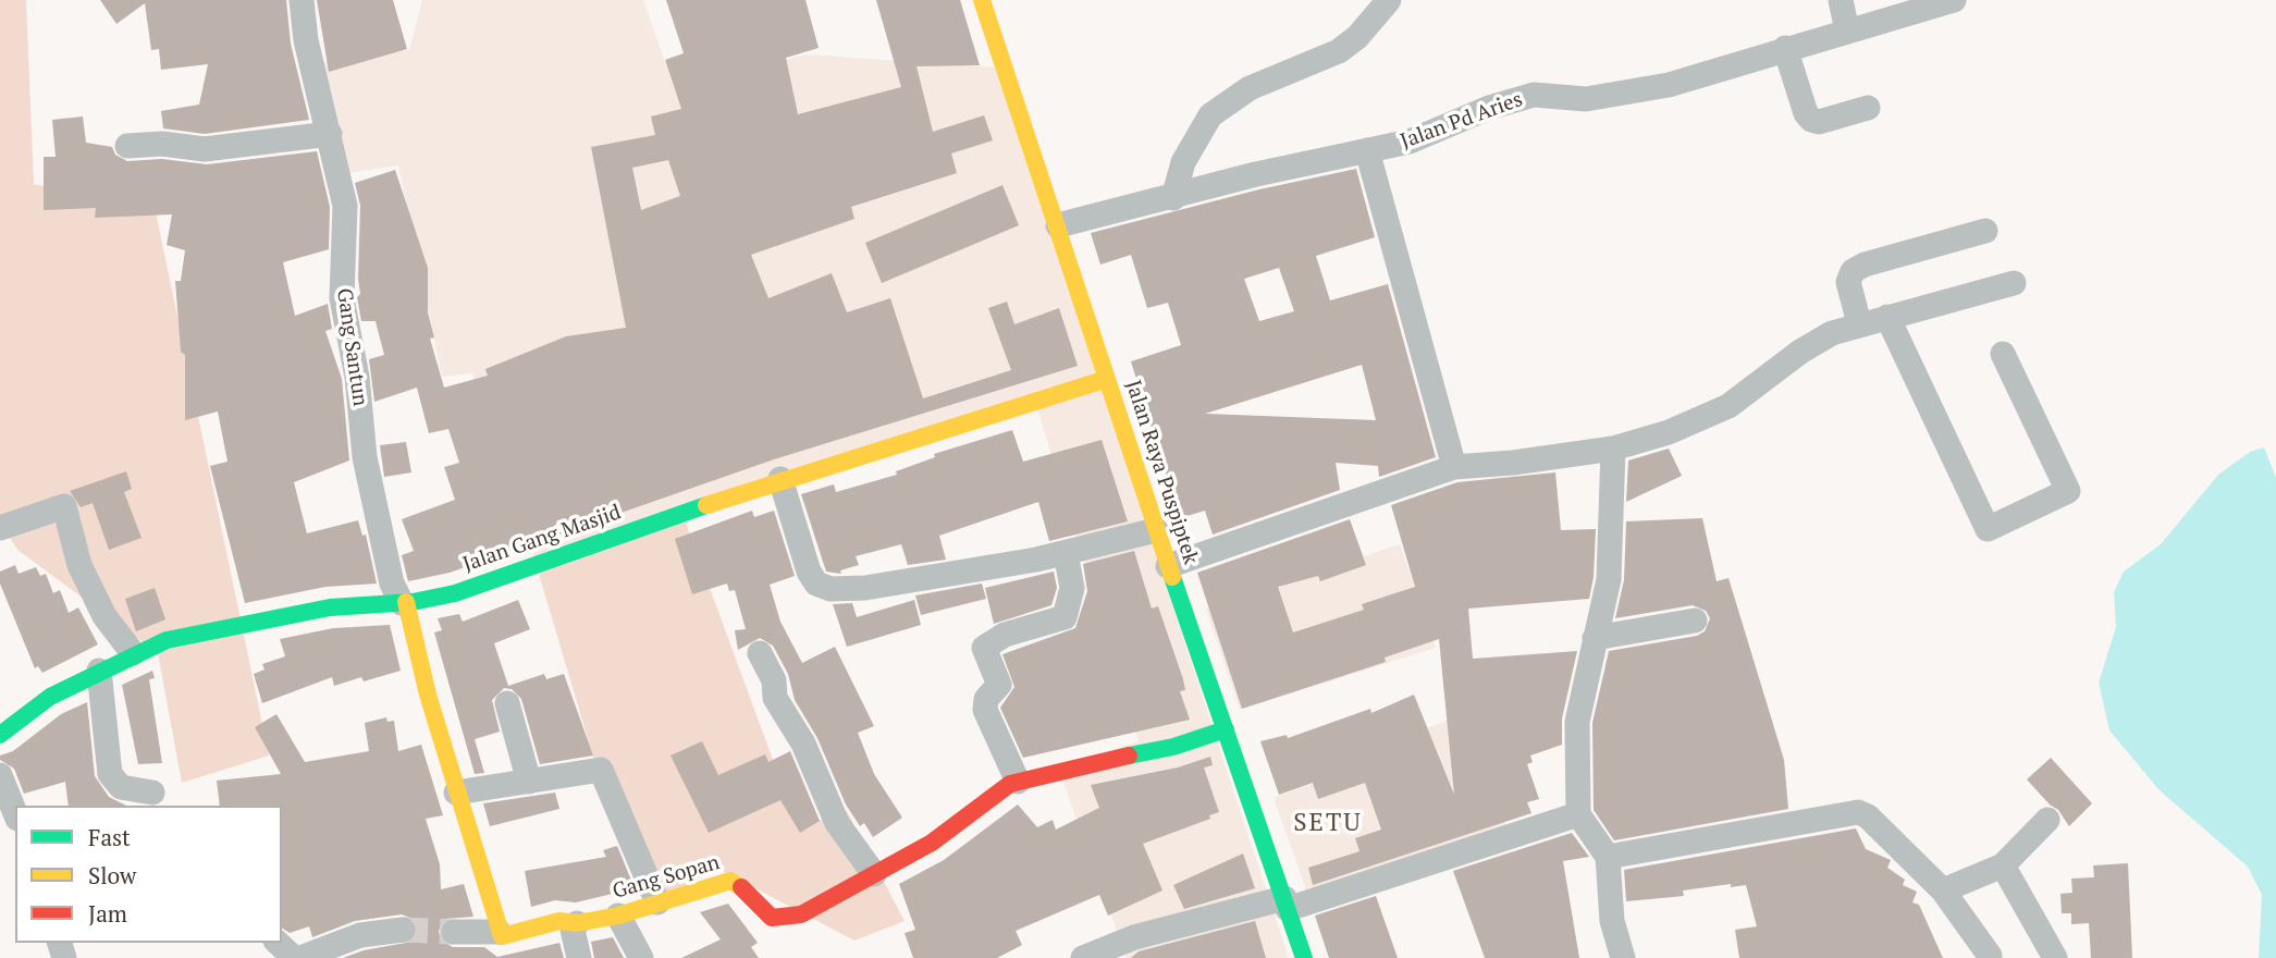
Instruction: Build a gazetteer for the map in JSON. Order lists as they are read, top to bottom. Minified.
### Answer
{"streets":{"street":["Jalan Pd Aries","Gang Santun","Jalan Raya Puspiptek","Jalan Gang Masjid","Gang Sopan"]},"crossings":[["Jalan Pd Aries","Jalan Raya Puspiptek"],["Gang Santun","Jalan Gang Masjid"],["Jalan Raya Puspiptek","Jalan Gang Masjid"],["Jalan Raya Puspiptek","Gang Sopan"]],"districts":["SETU"],"legend":["Fast","Slow","Jam"]}
